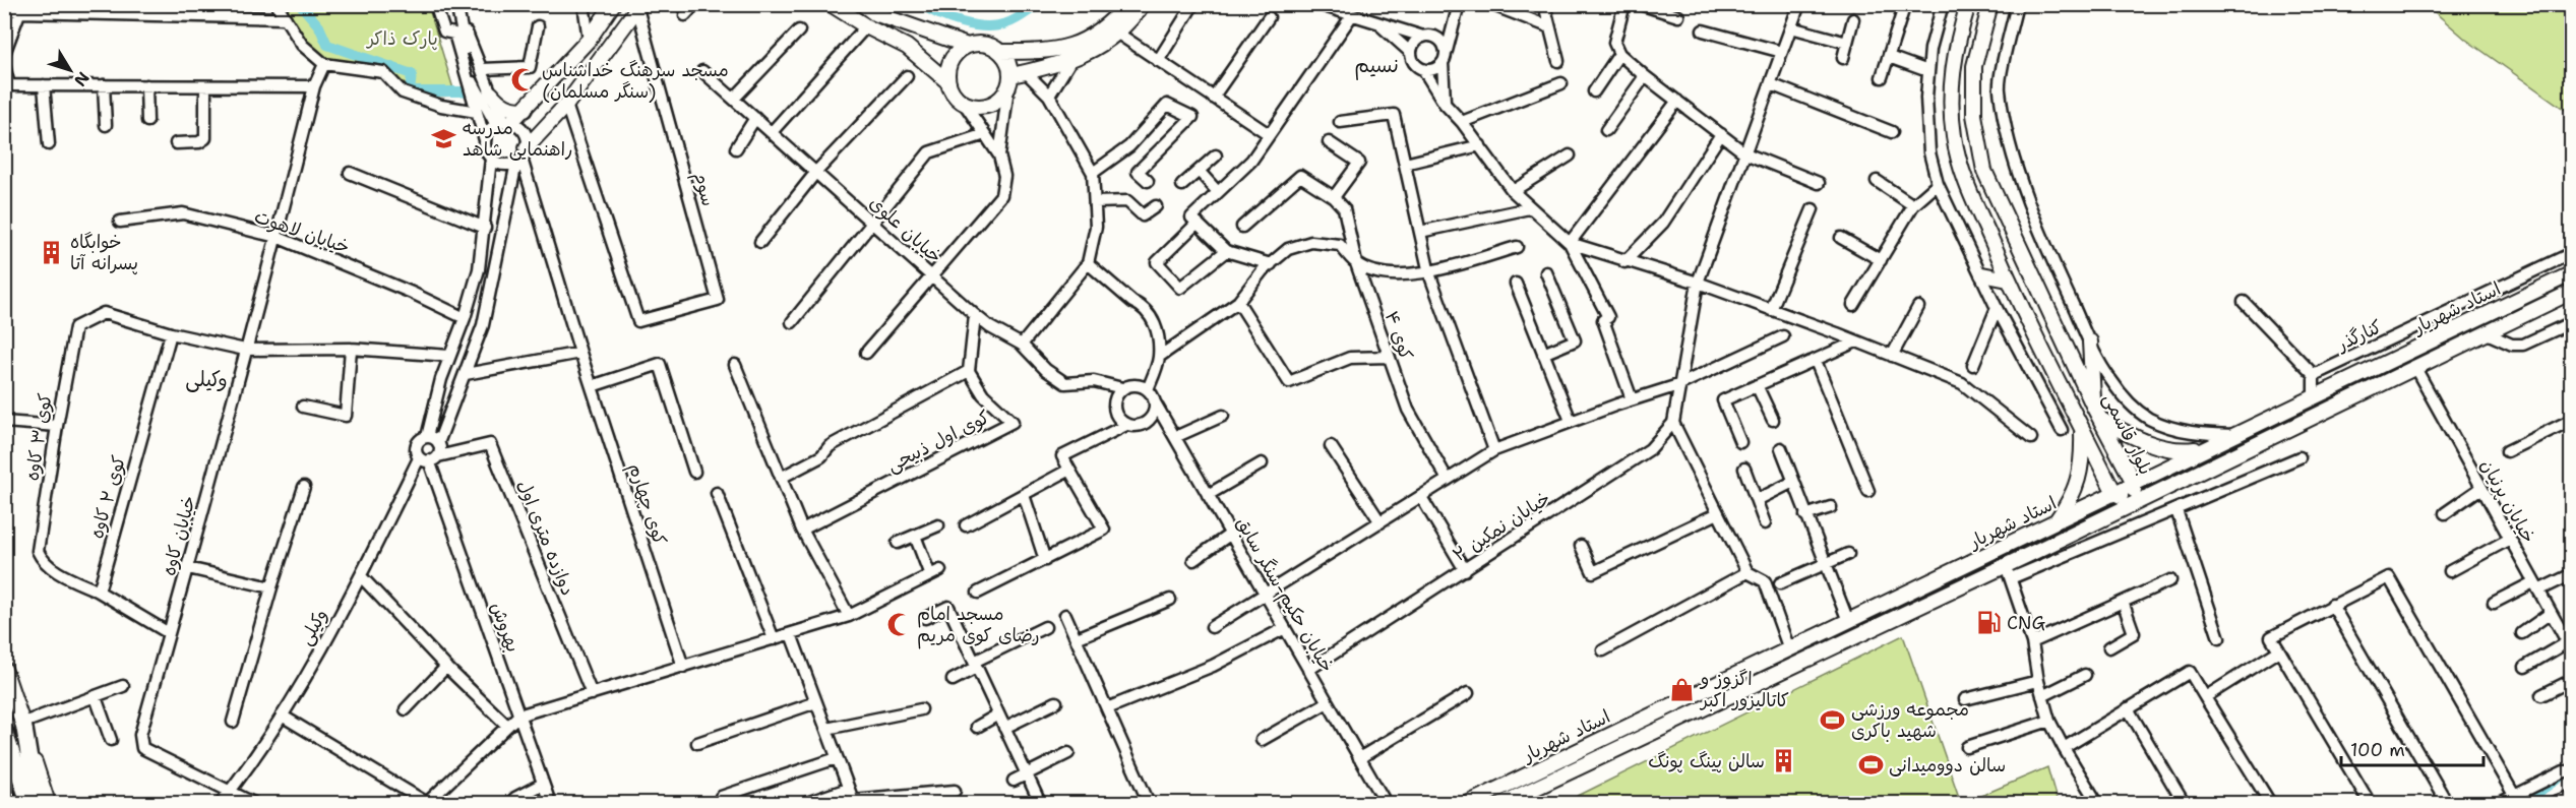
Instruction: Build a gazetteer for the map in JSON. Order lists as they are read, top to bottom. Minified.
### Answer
{"streets":{"main road":["استاد شهریار","بلوار قاسمی"],"street":["سوم","خیابان علوی","خیابان لاهوت","کوی ۴","کنارگذر","کوی ۳ کاوه","کوی اول ذبیحی","کوی ۲ کاوه","خیابان پرنیان","کوی چهارم","خیابان نمکین ۲","خیابان کاوه","دوازده متری اول","خیابان حکیم-سنگر سابق","وکیلی","بهروش"]},"crossings":[["خیابان علوی","خیابان حکیم-سنگر سابق"],["خیابان لاهوت","خیابان کاوه"],["استاد شهریار","بلوار قاسمی"],["استاد شهریار","خیابان پرنیان"],["کوی ۳ کاوه","کوی ۲ کاوه"],["خیابان نمکین ۲","خیابان حکیم-سنگر سابق"],["خیابان کاوه","وکیلی"],["دوازده متری اول","وکیلی"],["دوازده متری اول","بهروش"],["وکیلی","بهروش"]],"districts":["نسیم","وکیلی"],"parks":["پارک ذاکر"],"places":{"mosque":["مسجد سرهنگ خداشناس (سنگر مسلمان)","مسجد امام رضای کوی مریم"],"school or university":["مدرسه راهنمایی شاهد"],"building":["خوابگاه پسرانه آتا","سالن پینگ پونگ"],"fuel station":["CNG"],"shop":["اگزوز و کاتالیزور اکبر"],"sports":["مجموعه ورزشی شهید باکری","سالن دوومیدانی"]},"scale_bar":"100 m","north":"bottom right"}
